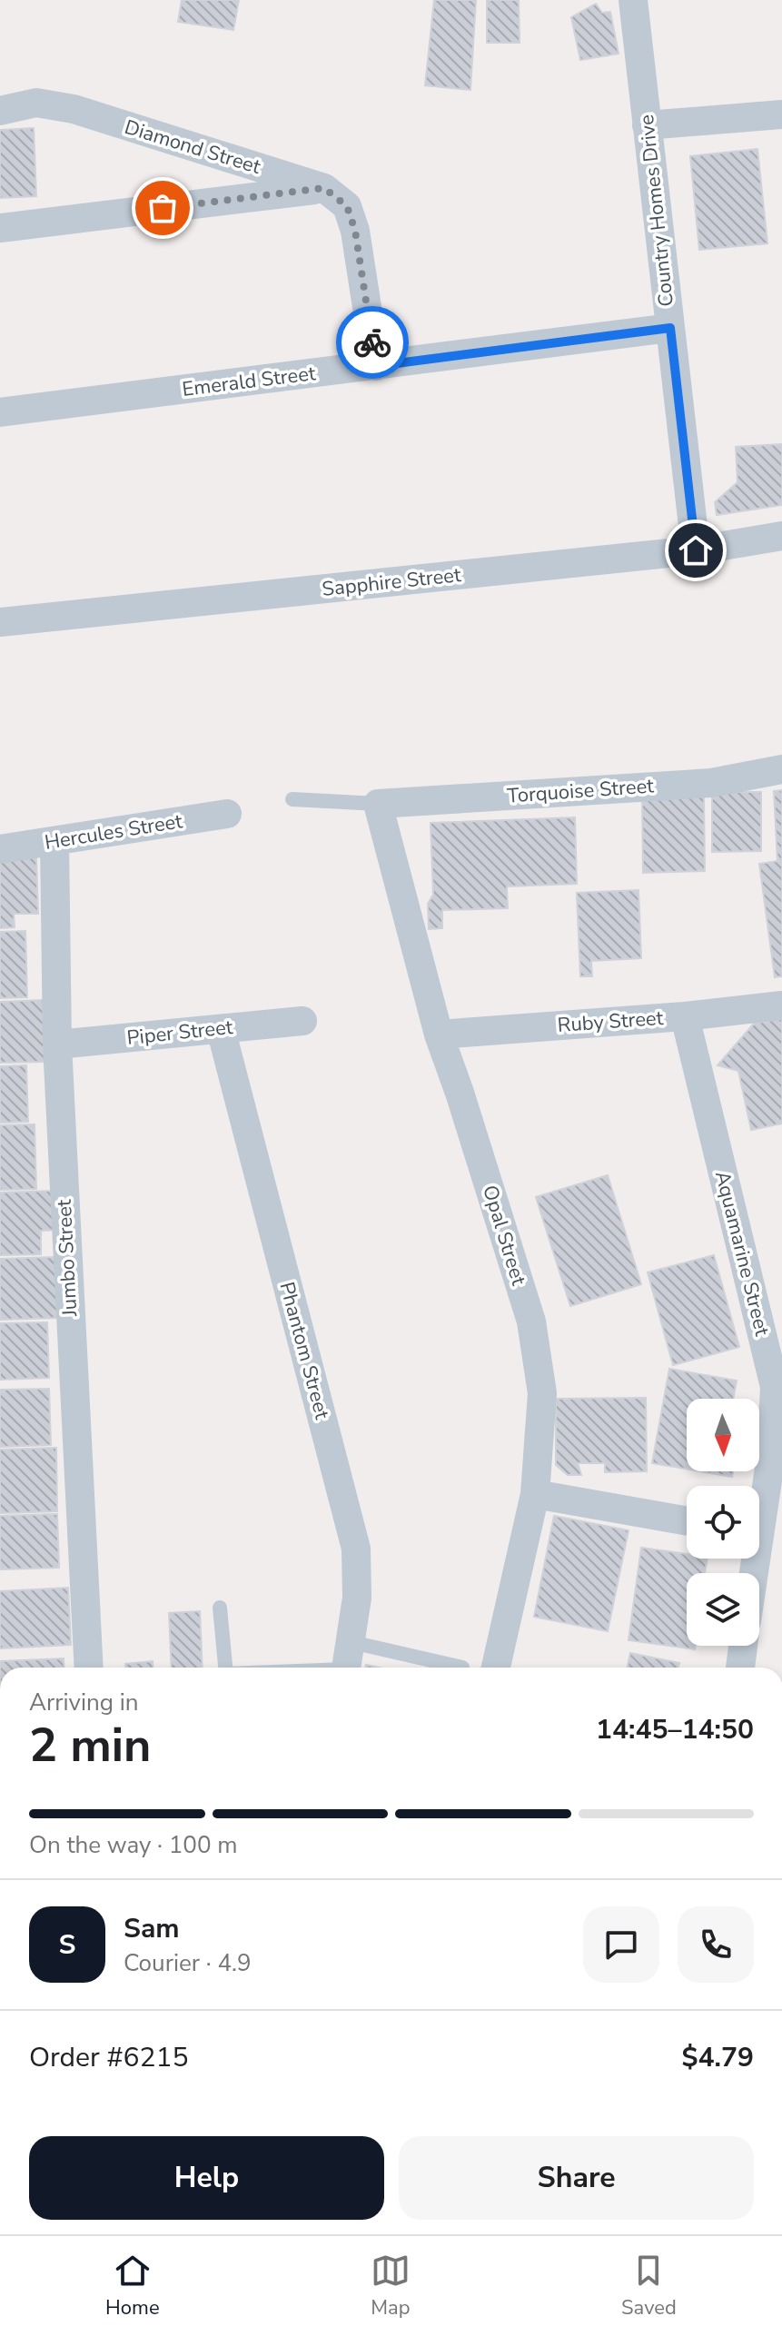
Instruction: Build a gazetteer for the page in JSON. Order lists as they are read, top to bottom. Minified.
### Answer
{"streets":{"street":["Diamond Street","Country Homes Drive","Emerald Street","Sapphire Street","Torquoise Street","Hercules Street","Ruby Street","Piper Street","Opal Street","Aquamarine Street","Jumbo Street","Phantom Street"]},"crossings":[["Diamond Street","Emerald Street"],["Country Homes Drive","Emerald Street"],["Country Homes Drive","Sapphire Street"],["Torquoise Street","Opal Street"],["Hercules Street","Jumbo Street"],["Ruby Street","Opal Street"],["Ruby Street","Aquamarine Street"],["Piper Street","Jumbo Street"],["Piper Street","Phantom Street"]],"north":"bottom","page":{"heading":["2 min","Arriving in","14:45–14:50"],"panel":["Sam","Courier · 4.9","Order #6215","$4.79"],"bar":"On the way · 100 m","round":"S","buttons":["Help","Share"],"tabs":["Home","Map","Saved"]}}
